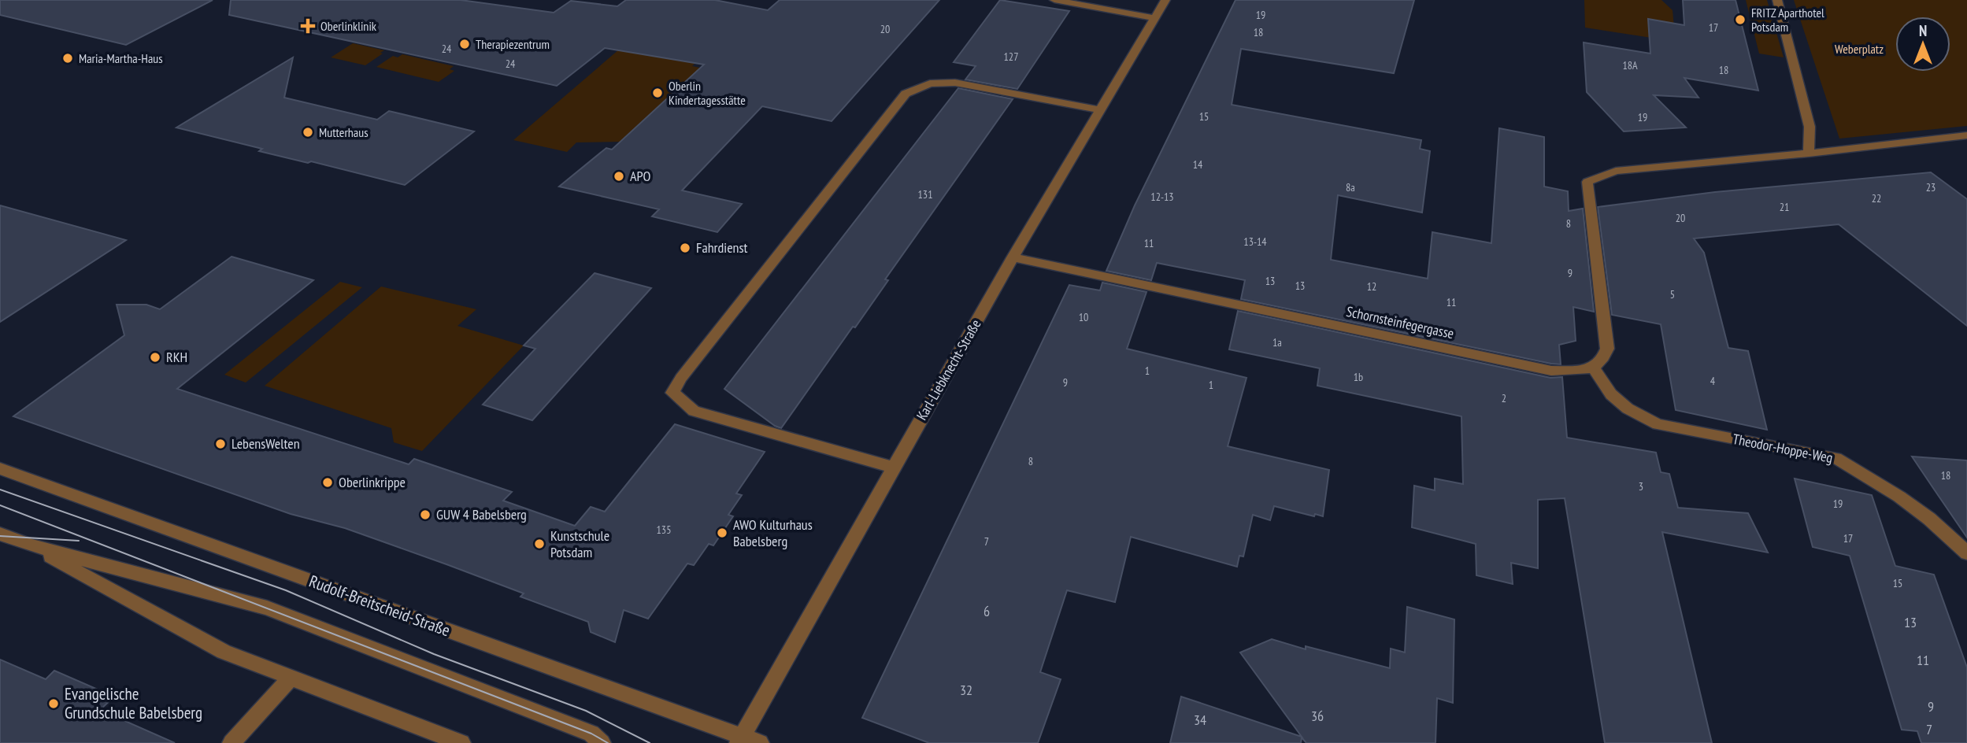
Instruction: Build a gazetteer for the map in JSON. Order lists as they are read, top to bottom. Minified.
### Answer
{"streets":{"street":["Schornsteinfegergasse","Karl-Liebknecht-Straße","Theodor-Hoppe-Weg","Rudolf-Breitscheid-Straße"]},"crossings":[["Schornsteinfegergasse","Karl-Liebknecht-Straße"],["Schornsteinfegergasse","Theodor-Hoppe-Weg"],["Karl-Liebknecht-Straße","Rudolf-Breitscheid-Straße"]],"parks":["Weberplatz"],"places":{"other":["FRITZ Aparthotel Potsdam","Therapiezentrum","Maria-Martha-Haus","Oberlin Kindertagesstätte","Mutterhaus","APO","Fahrdienst","RKH","LebensWelten","Oberlinkrippe","GUW 4 Babelsberg","AWO Kulturhaus Babelsberg","Kunstschule Potsdam","Evangelische Grundschule Babelsberg"],"health":["Oberlinklinik"]},"house_numbers":["19","17","20","18","24","127","24","18A","18","15","19","14","8a","23","131","12-13","22","21","20","8","13-14","11","9","13","13","12","5","11","10","1a","1","1b","4","9","1","2","8","18","3","19","135","17","7","15","6","13","11","32","9","36","34","7"],"north":"top"}
